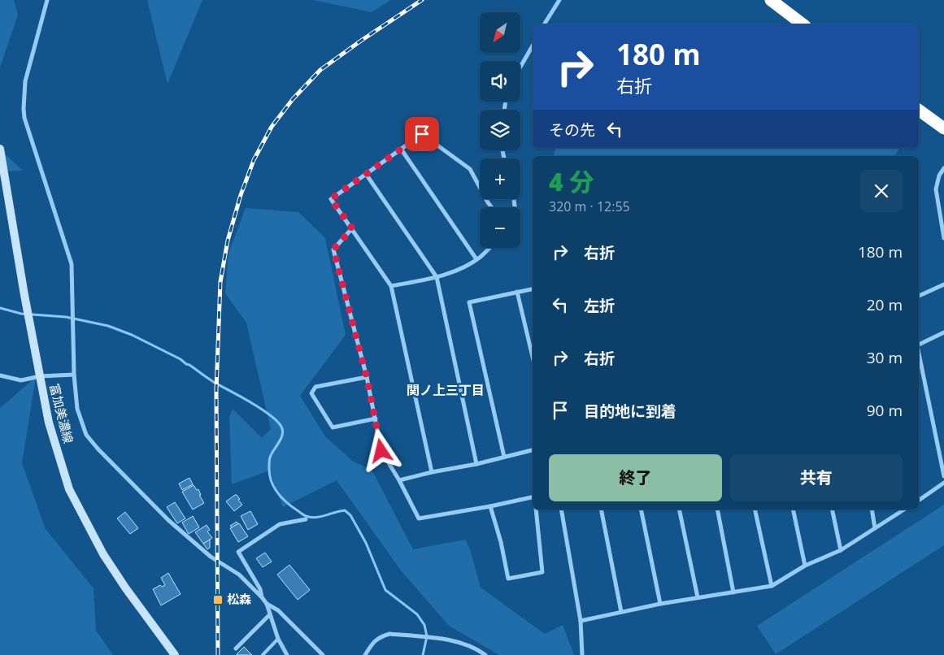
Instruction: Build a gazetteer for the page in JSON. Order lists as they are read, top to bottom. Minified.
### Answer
{"streets":{"main road":["富加美濃線"]},"districts":["関ノ上三丁目"],"places":{"transit":["松森"]},"north":"bottom left","page":{"map_buttons":["+","−"],"turn":["180 m","右折"],"then":"その先","heading":["4 分","320 m · 12:55"],"list":[{"name":"右折","value":"180 m"},{"name":"左折","value":"20 m"},{"name":"右折","value":"30 m"},{"name":"目的地に到着","value":"90 m"}],"buttons":["終了","共有"]}}
